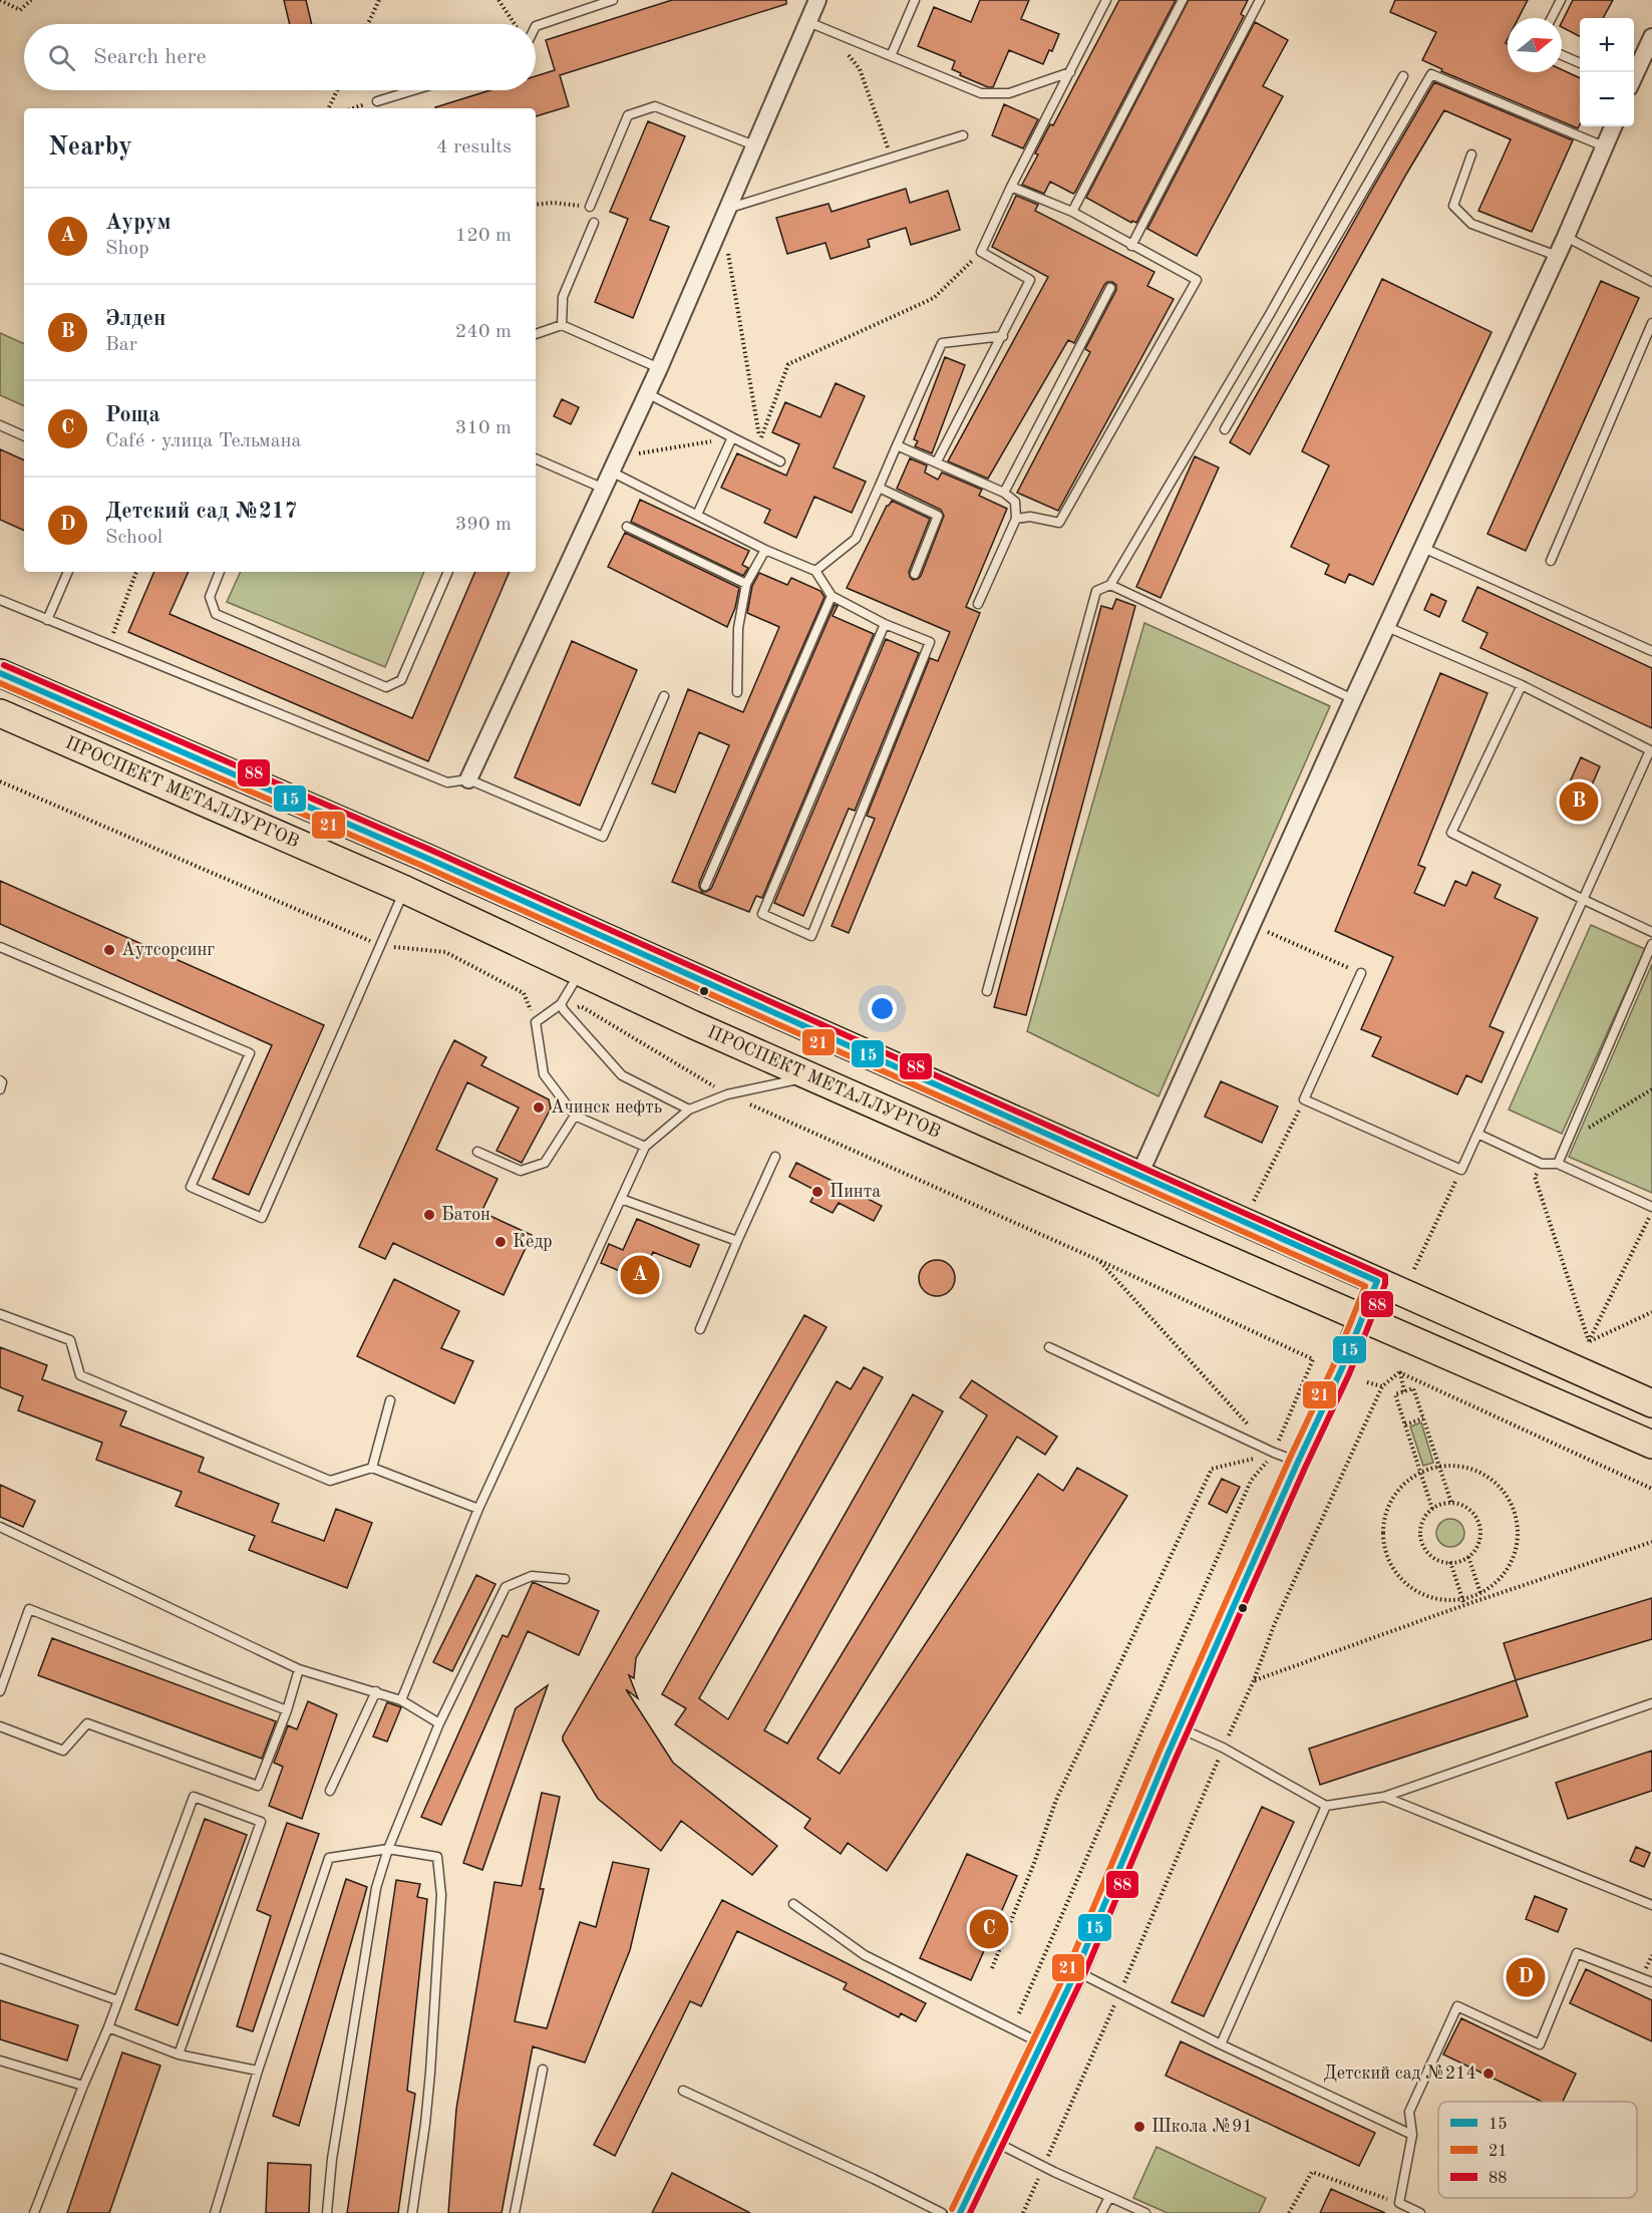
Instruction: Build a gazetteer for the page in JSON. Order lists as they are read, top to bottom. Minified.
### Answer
{"streets":{"main road":["ПРОСПЕКТ МЕТАЛЛУРГОВ"]},"places":["Аутсорсинг","Ачинск нефть","Пинта","Батон","Кедр","Детский сад №214","Школа №91"],"lines":["transit line 88","transit line 15","transit line 21"],"legend":["15","21","88"],"north":"right","page":{"map_buttons":["+","−"],"search":"Search here","heading":["Nearby","4 results"],"list":[{"mark":"A","name":"Аурум","note":"Shop","value":"120 m"},{"mark":"B","name":"Элден","note":"Bar","value":"240 m"},{"mark":"C","name":"Роща","note":"Café · улица Тельмана","value":"310 m"},{"mark":"D","name":"Детский сад №217","note":"School","value":"390 m"}],"pins":["B","A","C","D"]}}
